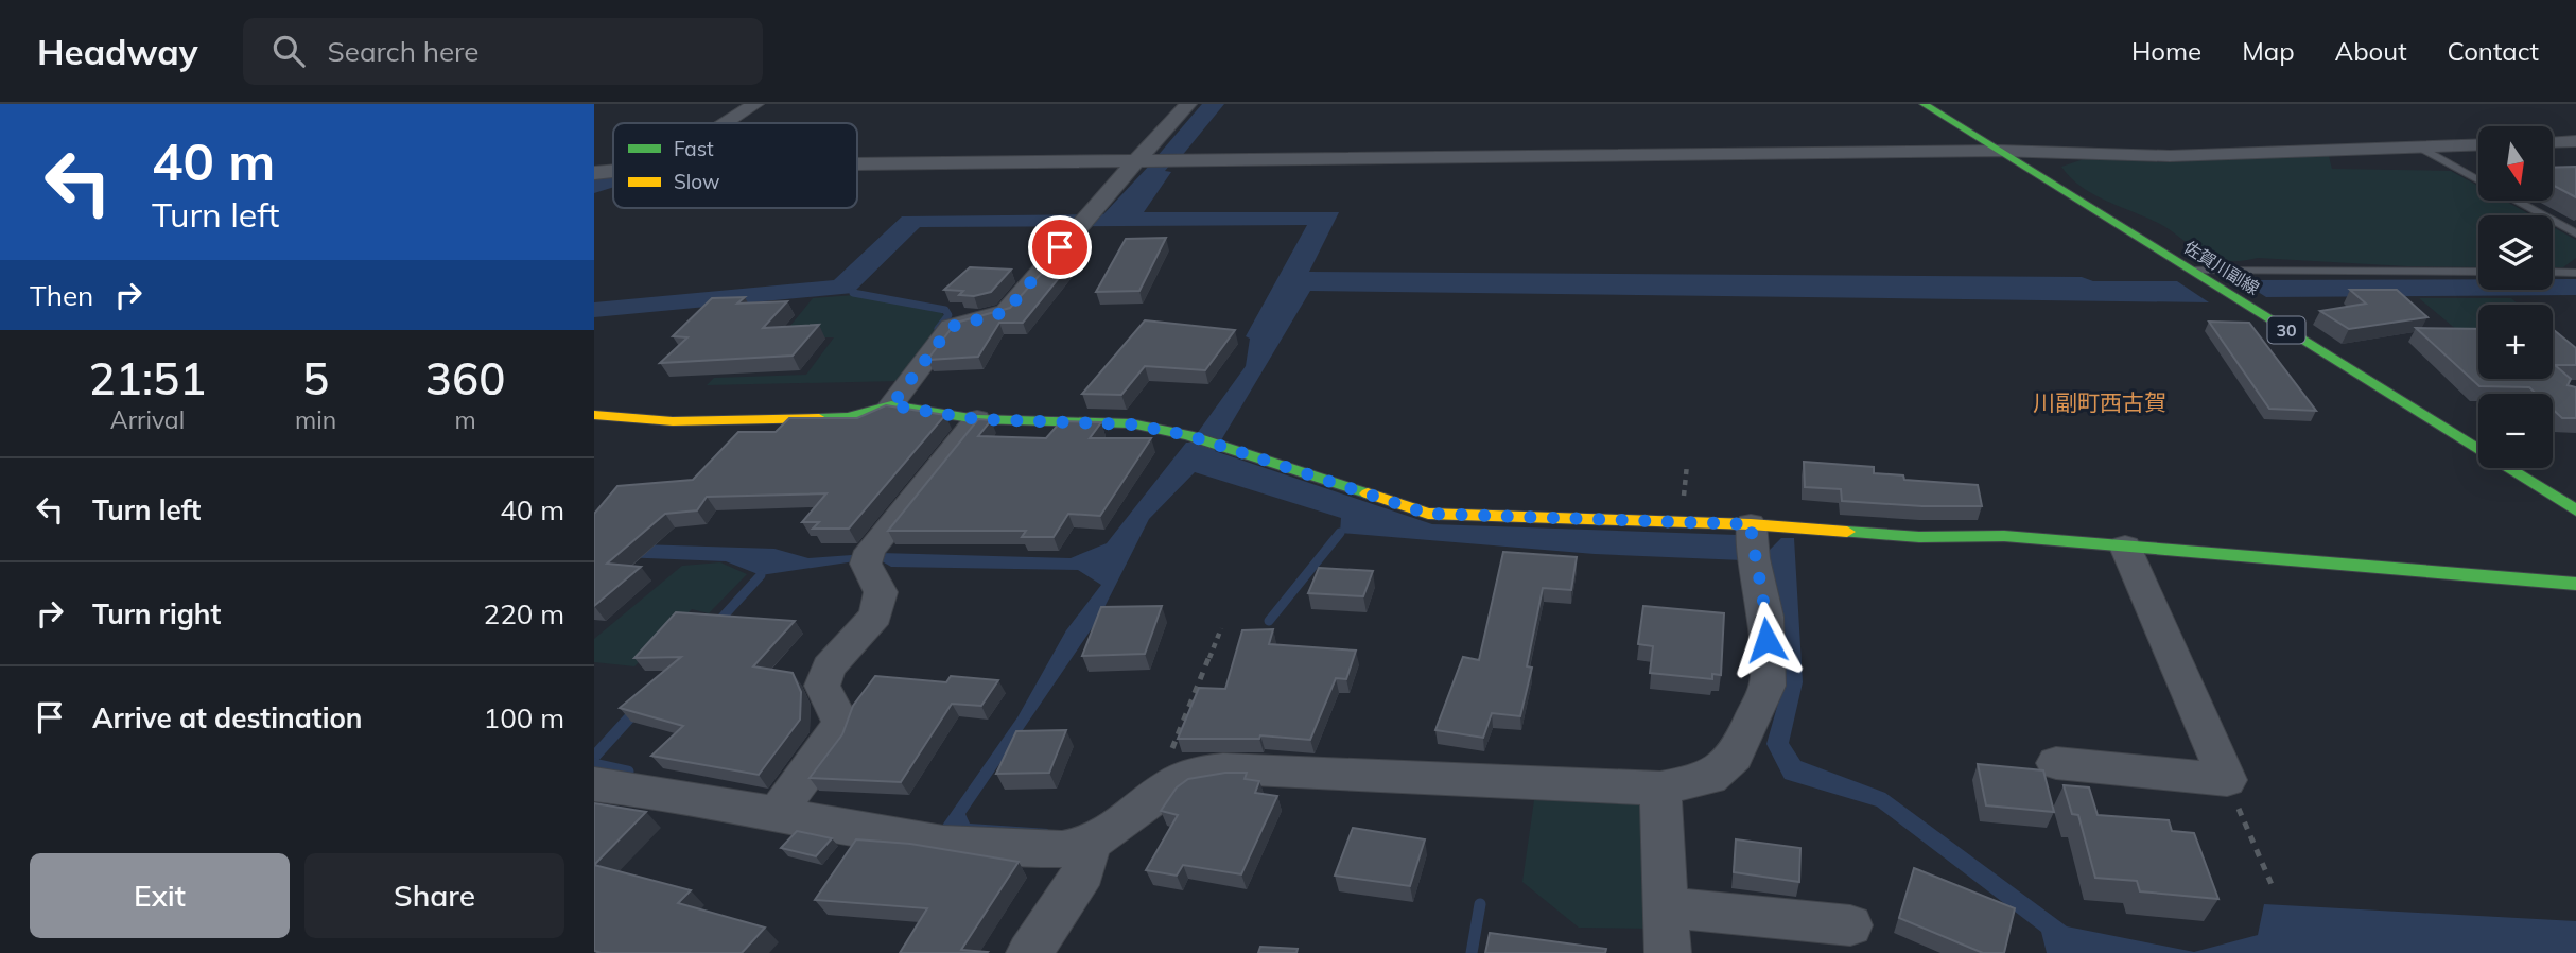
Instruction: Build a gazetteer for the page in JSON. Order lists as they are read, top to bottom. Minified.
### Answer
{"streets":{"street":["佐賀川副線","30"]},"districts":["川副町西古賀"],"legend":["Fast","Slow"],"north":"bottom","page":{"header":"Headway","search":"Search here","nav":["Home","Map","About","Contact"],"turn":["40 m","Turn left"],"map_buttons":["+","−"],"then":"Then","eta":["21:51","Arrival","5","min","360","m"],"list":[{"name":"Turn left","value":"40 m"},{"name":"Turn right","value":"220 m"},{"name":"Arrive at destination","value":"100 m"}],"buttons":["Exit","Share"]}}
